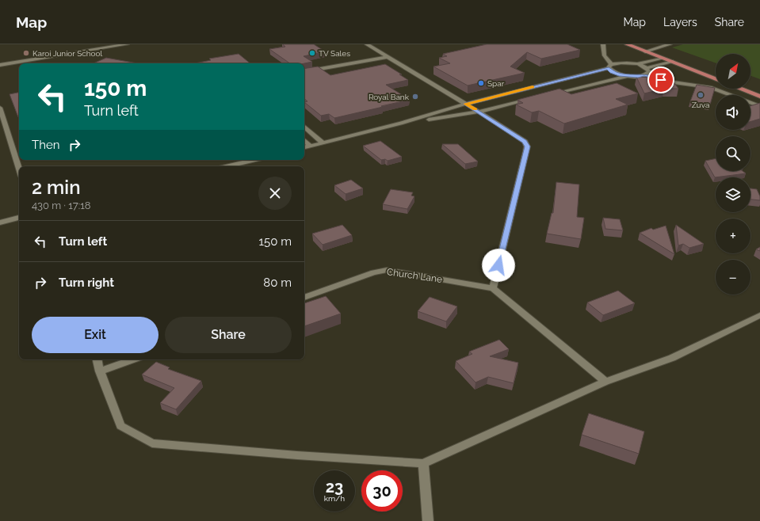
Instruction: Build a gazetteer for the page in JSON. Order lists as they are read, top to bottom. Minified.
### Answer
{"streets":{"street":["Church Lane"]},"places":["Karoi Junior School","TV Sales","Spar","Zuva","Royal Bank"],"north":"top right","page":{"header":"Map","nav":["Map","Layers","Share"],"map_buttons":["+","−"],"turn":["150 m","Turn left"],"then":"Then","heading":["2 min","430 m · 17:18"],"list":[{"name":"Turn left","value":"150 m"},{"name":"Turn right","value":"80 m"}],"buttons":["Exit","Share"],"speed":"23 km/h","limit":"30"}}
